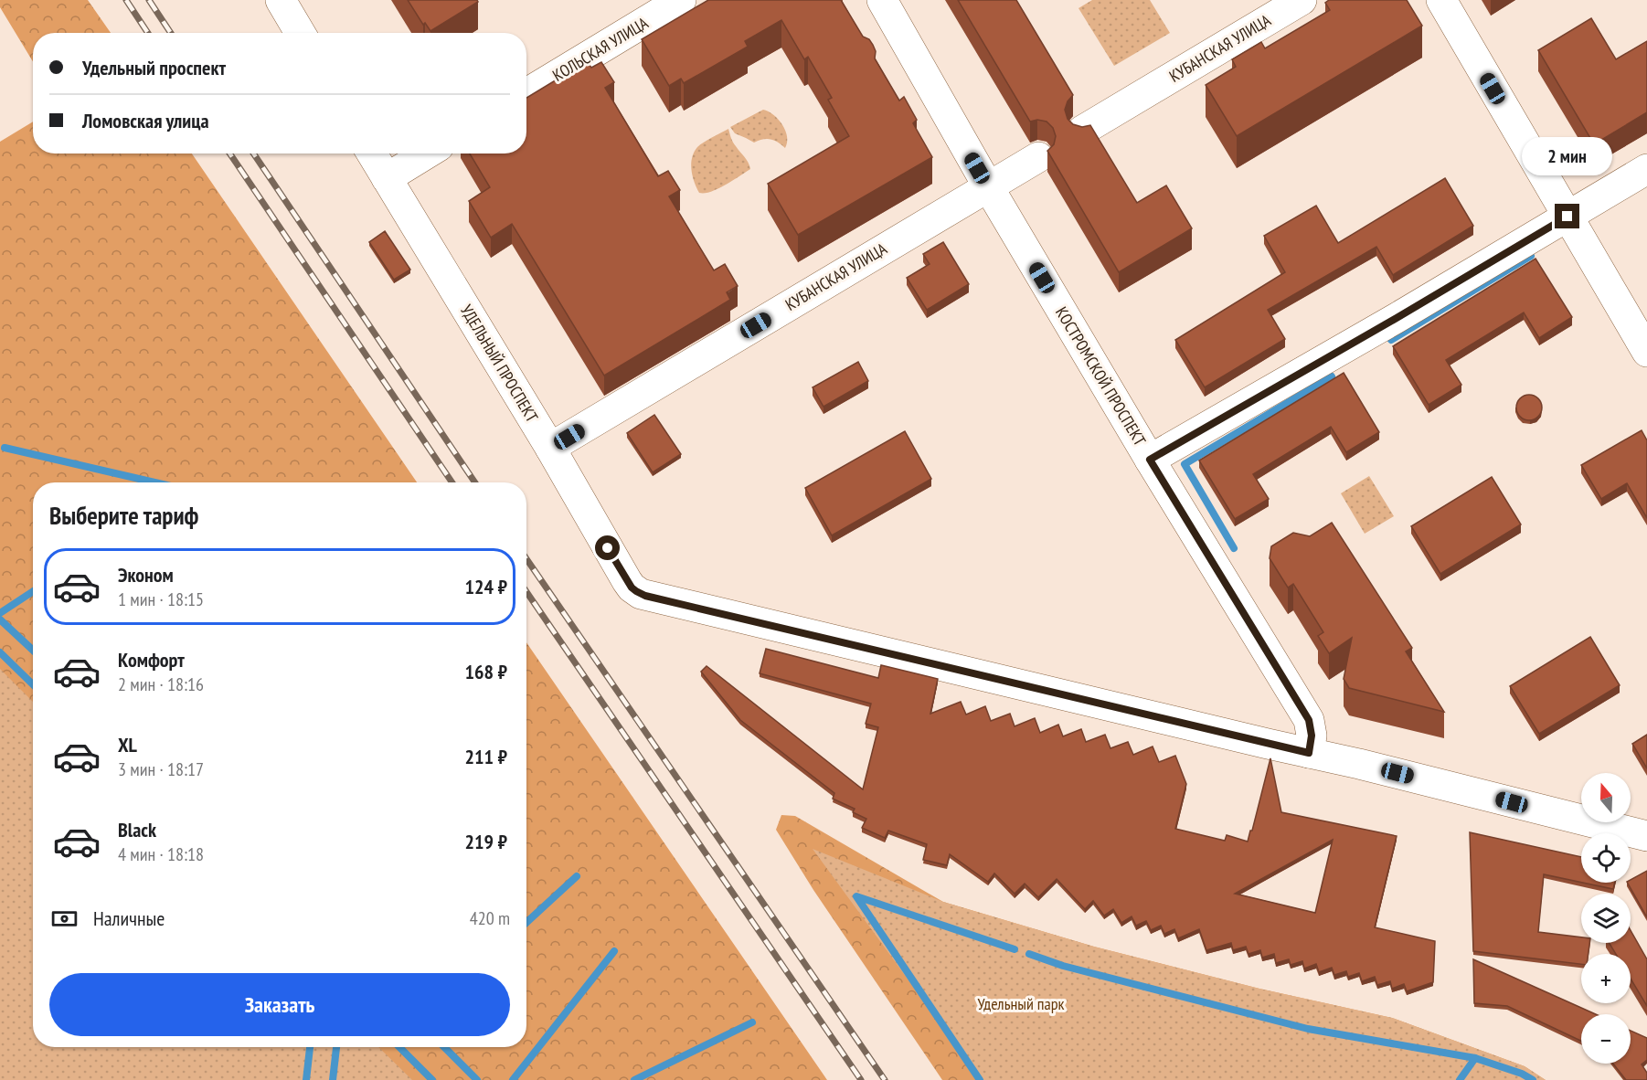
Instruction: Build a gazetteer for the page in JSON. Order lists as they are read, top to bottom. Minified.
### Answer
{"streets":{"street":["КУБАНСКАЯ УЛИЦА","КОЛЬСКАЯ УЛИЦА","УДЕЛЬНЫЙ ПРОСПЕКТ","КОСТРОМСКОЙ ПРОСПЕКТ"]},"crossings":[["КУБАНСКАЯ УЛИЦА","УДЕЛЬНЫЙ ПРОСПЕКТ"],["КУБАНСКАЯ УЛИЦА","КОСТРОМСКОЙ ПРОСПЕКТ"],["УДЕЛЬНЫЙ ПРОСПЕКТ","КОСТРОМСКОЙ ПРОСПЕКТ"]],"parks":["Удельный парк"],"north":"top","page":{"banner":["Удельный проспект","Ломовская улица"],"bubble":"2 мин","heading":"Выберите тариф","list":[{"name":"Эконом","note":"1 мин · 18:15","value":"124 ₽"},{"name":"Комфорт","note":"2 мин · 18:16","value":"168 ₽"},{"name":"XL","note":"3 мин · 18:17","value":"211 ₽"},{"name":"Black","note":"4 мин · 18:18","value":"219 ₽"}],"map_buttons":["+","−"],"pay":["Наличные","420 m"],"buttons":"Заказать"}}
